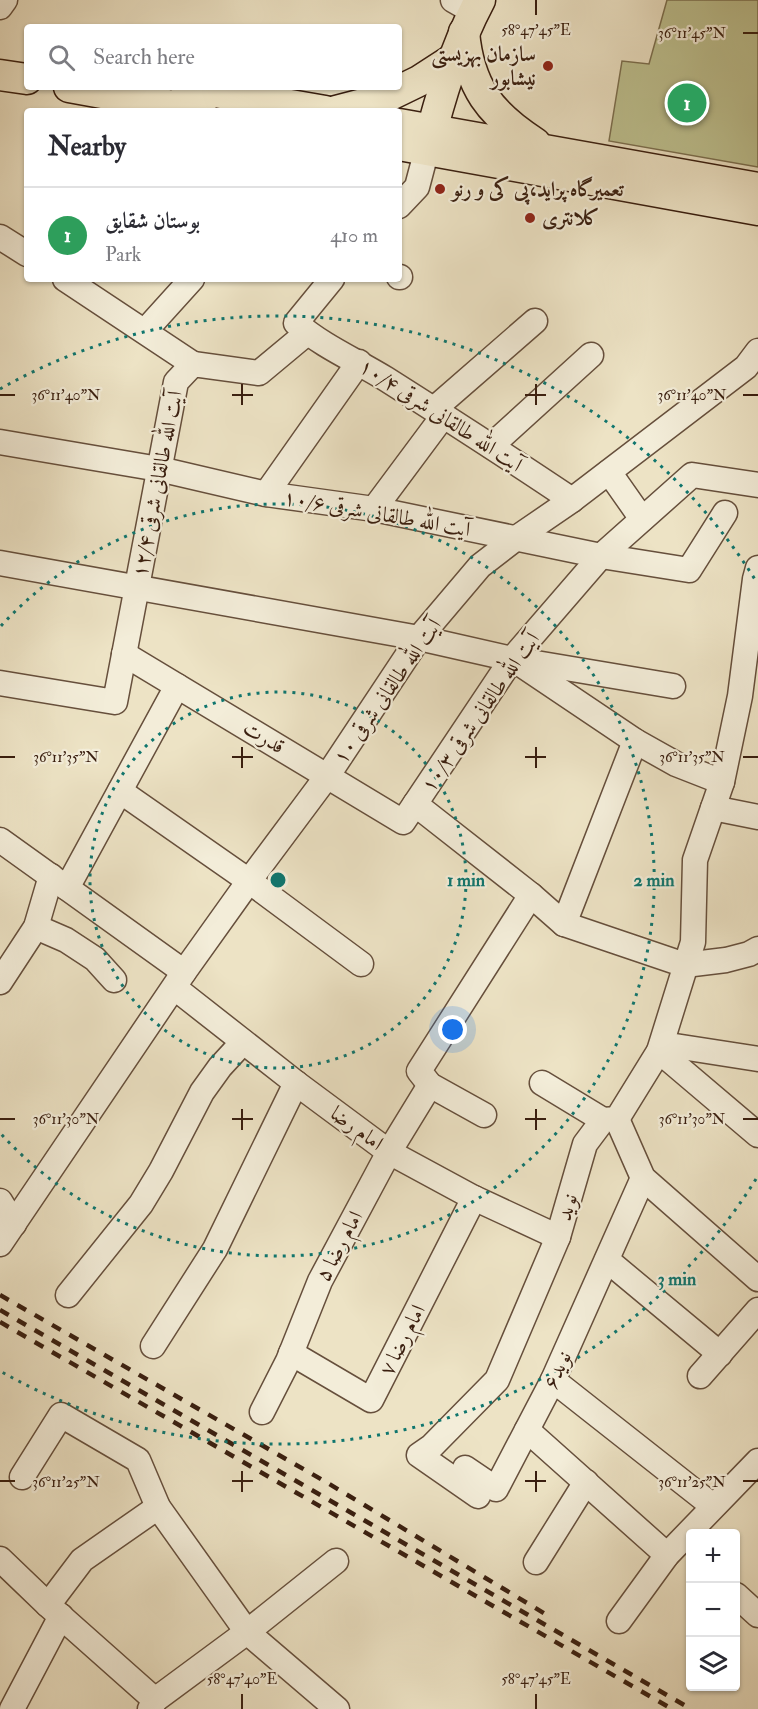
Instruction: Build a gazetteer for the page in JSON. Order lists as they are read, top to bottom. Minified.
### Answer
{"streets":{"street":["آیت الله طالقانی شرقی ۱۰/۴","آیت الله طالقانی شرقی ۱۲/۴","آیت الله طالقانی شرقی ۱۰/۶","آیت الله طالقانی شرقی ۱۰","آیت الله طالقانی شرقی ۱۰/۳","قدرت","امام رضا","نوید","امام رضا ۵","امام رضا ۷","نوید۶"]},"crossings":[["آیت الله طالقانی شرقی ۱۰/۴","آیت الله طالقانی شرقی ۱۲/۴"],["آیت الله طالقانی شرقی ۱۰/۴","آیت الله طالقانی شرقی ۱۰"],["آیت الله طالقانی شرقی ۱۲/۴","آیت الله طالقانی شرقی ۱۰/۶"],["آیت الله طالقانی شرقی ۱۲/۴","قدرت"],["آیت الله طالقانی شرقی ۱۰/۶","آیت الله طالقانی شرقی ۱۰"],["آیت الله طالقانی شرقی ۱۰/۶","آیت الله طالقانی شرقی ۱۰/۳"],["آیت الله طالقانی شرقی ۱۰","قدرت"],["آیت الله طالقانی شرقی ۱۰","امام رضا"],["آیت الله طالقانی شرقی ۱۰/۳","قدرت"],["امام رضا","نوید"],["امام رضا","امام رضا ۵"],["امام رضا","امام رضا ۷"],["نوید","نوید۶"],["امام رضا ۵","امام رضا ۷"]],"places":["سازمان بهزیستی نیشابور","تعمیرگاه پراید،پی کی و رنو","کلانتری"],"page":{"search":"Search here","pins":"1","heading":"Nearby","list":[{"mark":"1","name":"بوستان شقایق","note":"Park","value":"410 m"}],"map_buttons":["+","−"]},"coordinates":["58°47'45\"E","36°11'45\"N","36°11'40\"N","36°11'35\"N","36°11'30\"N","36°11'25\"N","58°47'40\"E"],"rings":["1 min","2 min","3 min"]}
